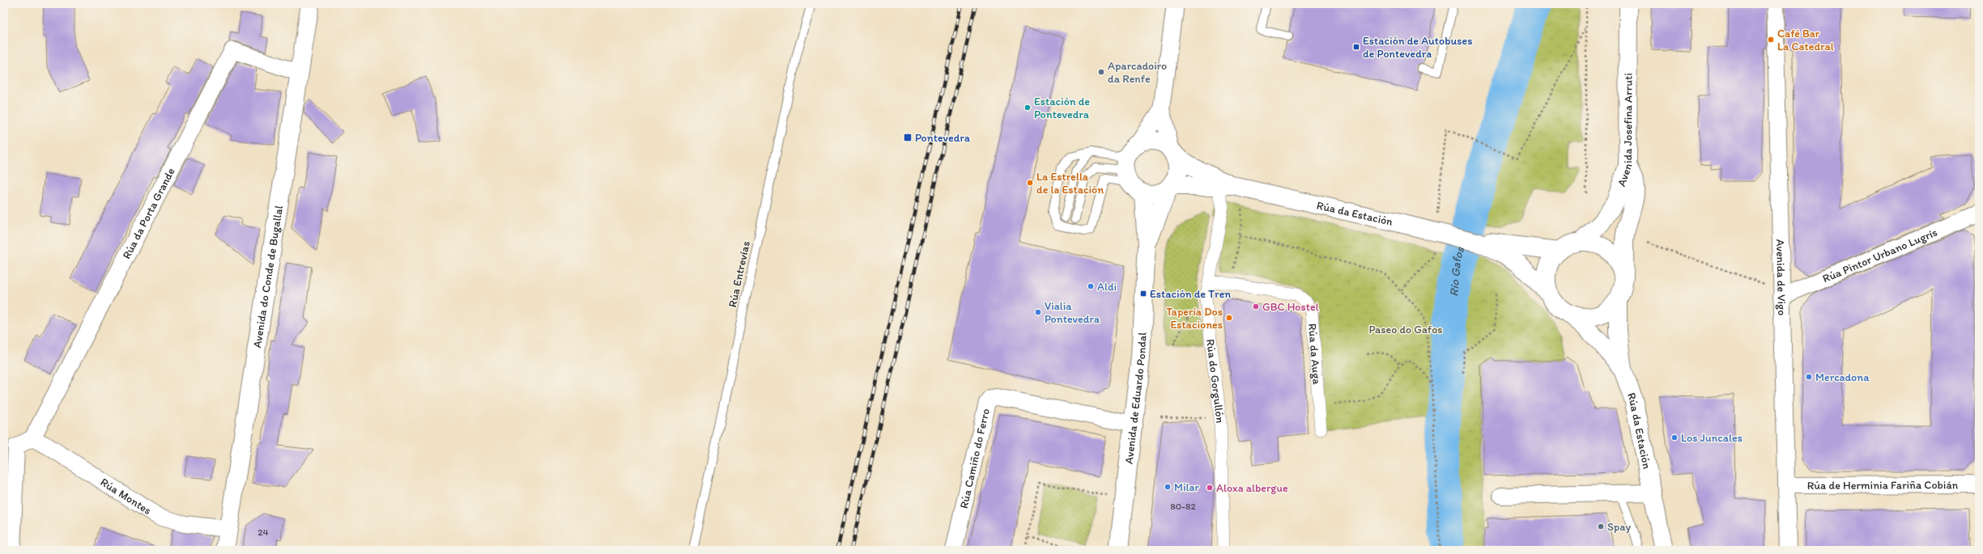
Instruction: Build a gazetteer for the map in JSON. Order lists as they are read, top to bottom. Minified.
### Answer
{"streets":{"main road":["Avenida Josefina Arruti","Rúa da Estación","Avenida do Conde de Bugallal","Avenida de Eduardo Pondal"],"street":["Rúa da Porta Grande","Rúa Pintor Urbano Lugrís","Avenida de Vigo","Rúa da Auga","Rúa do Gorgullón","Rúa Camiño do Ferro","Rúa de Herminia Fariña Cobián","Rúa Montes"],"lane":["Rúa Entrevías"]},"crossings":[["Avenida Josefina Arruti","Rúa da Estación"],["Rúa da Porta Grande","Avenida do Conde de Bugallal"],["Rúa da Porta Grande","Rúa Montes"],["Rúa da Estación","Rúa do Gorgullón"],["Rúa da Estación","Avenida de Eduardo Pondal"],["Rúa Pintor Urbano Lugrís","Avenida de Vigo"],["Avenida do Conde de Bugallal","Rúa Montes"],["Avenida de Vigo","Rúa de Herminia Fariña Cobián"],["Rúa da Auga","Rúa do Gorgullón"],["Avenida de Eduardo Pondal","Rúa Camiño do Ferro"]],"water":["Río Gafos"],"parks":["Paseo do Gafos"],"places":{"other":["Café Bar La Catedral","Aparcadoiro da Renfe","Estación de Pontevedra","La Estrella de la Estación","Aldi","GBC Hostel","Vialia Pontevedra","Tapería Dos Estaciones","Mercadona","Los Juncales","Milar","Aloxa albergue","Spay"],"transit":["Estación de Autobuses de Pontevedra","Pontevedra","Estación de Tren"]},"house_numbers":["80-82","24"]}
